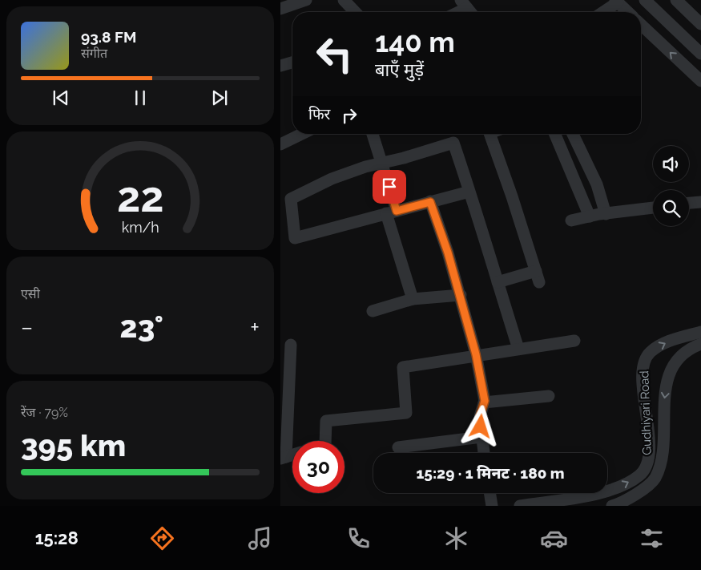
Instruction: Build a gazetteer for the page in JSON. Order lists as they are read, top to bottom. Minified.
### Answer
{"streets":{"street":["Gudhiyari Road"]},"page":{"turn":["140 m","बाएँ मुड़ें"],"song":["93.8 FM","संगीत"],"then":"फिर","tile":["एसी",["रेंज · 79%","395 km"]],"heat":["−","23°","+"],"limit":"30","trip":"15:29 · 1 मिनट · 180 m","tabs":"15:28","gauge":["22","km/h"]}}
